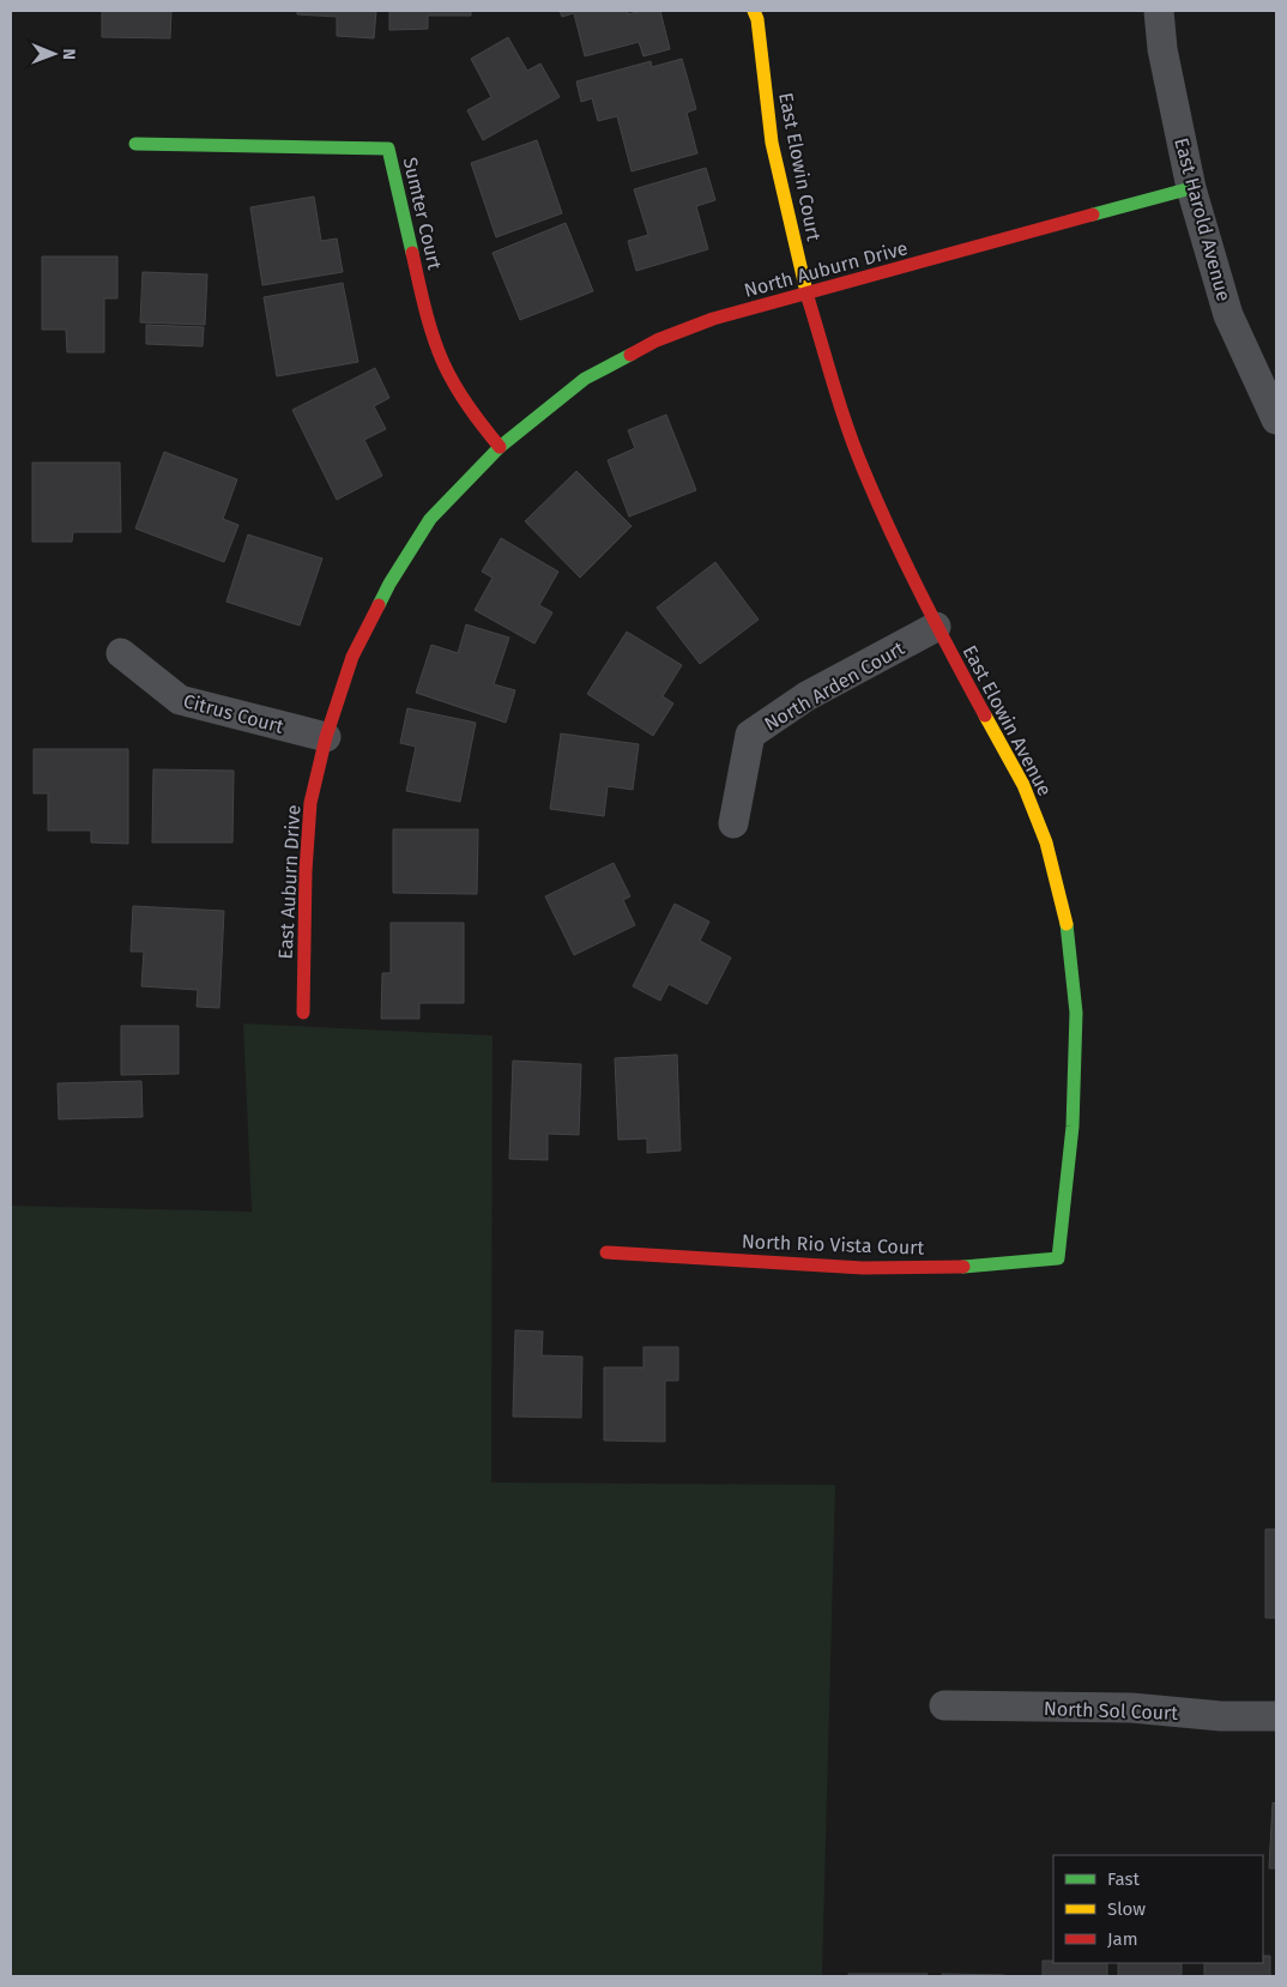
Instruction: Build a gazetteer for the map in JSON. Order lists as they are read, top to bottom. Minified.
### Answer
{"streets":{"street":["East Elowin Court","Sumter Court","East Harold Avenue","North Auburn Drive","North Arden Court","Citrus Court","East Elowin Avenue","East Auburn Drive","North Rio Vista Court","North Sol Court"]},"crossings":[["East Elowin Court","North Auburn Drive"],["East Elowin Court","East Elowin Avenue"],["Sumter Court","North Auburn Drive"],["Sumter Court","East Auburn Drive"],["East Harold Avenue","North Auburn Drive"],["North Auburn Drive","East Elowin Avenue"],["North Auburn Drive","East Auburn Drive"],["North Arden Court","East Elowin Avenue"],["Citrus Court","East Auburn Drive"],["East Elowin Avenue","North Rio Vista Court"]],"legend":["Fast","Slow","Jam"],"north":"right"}
